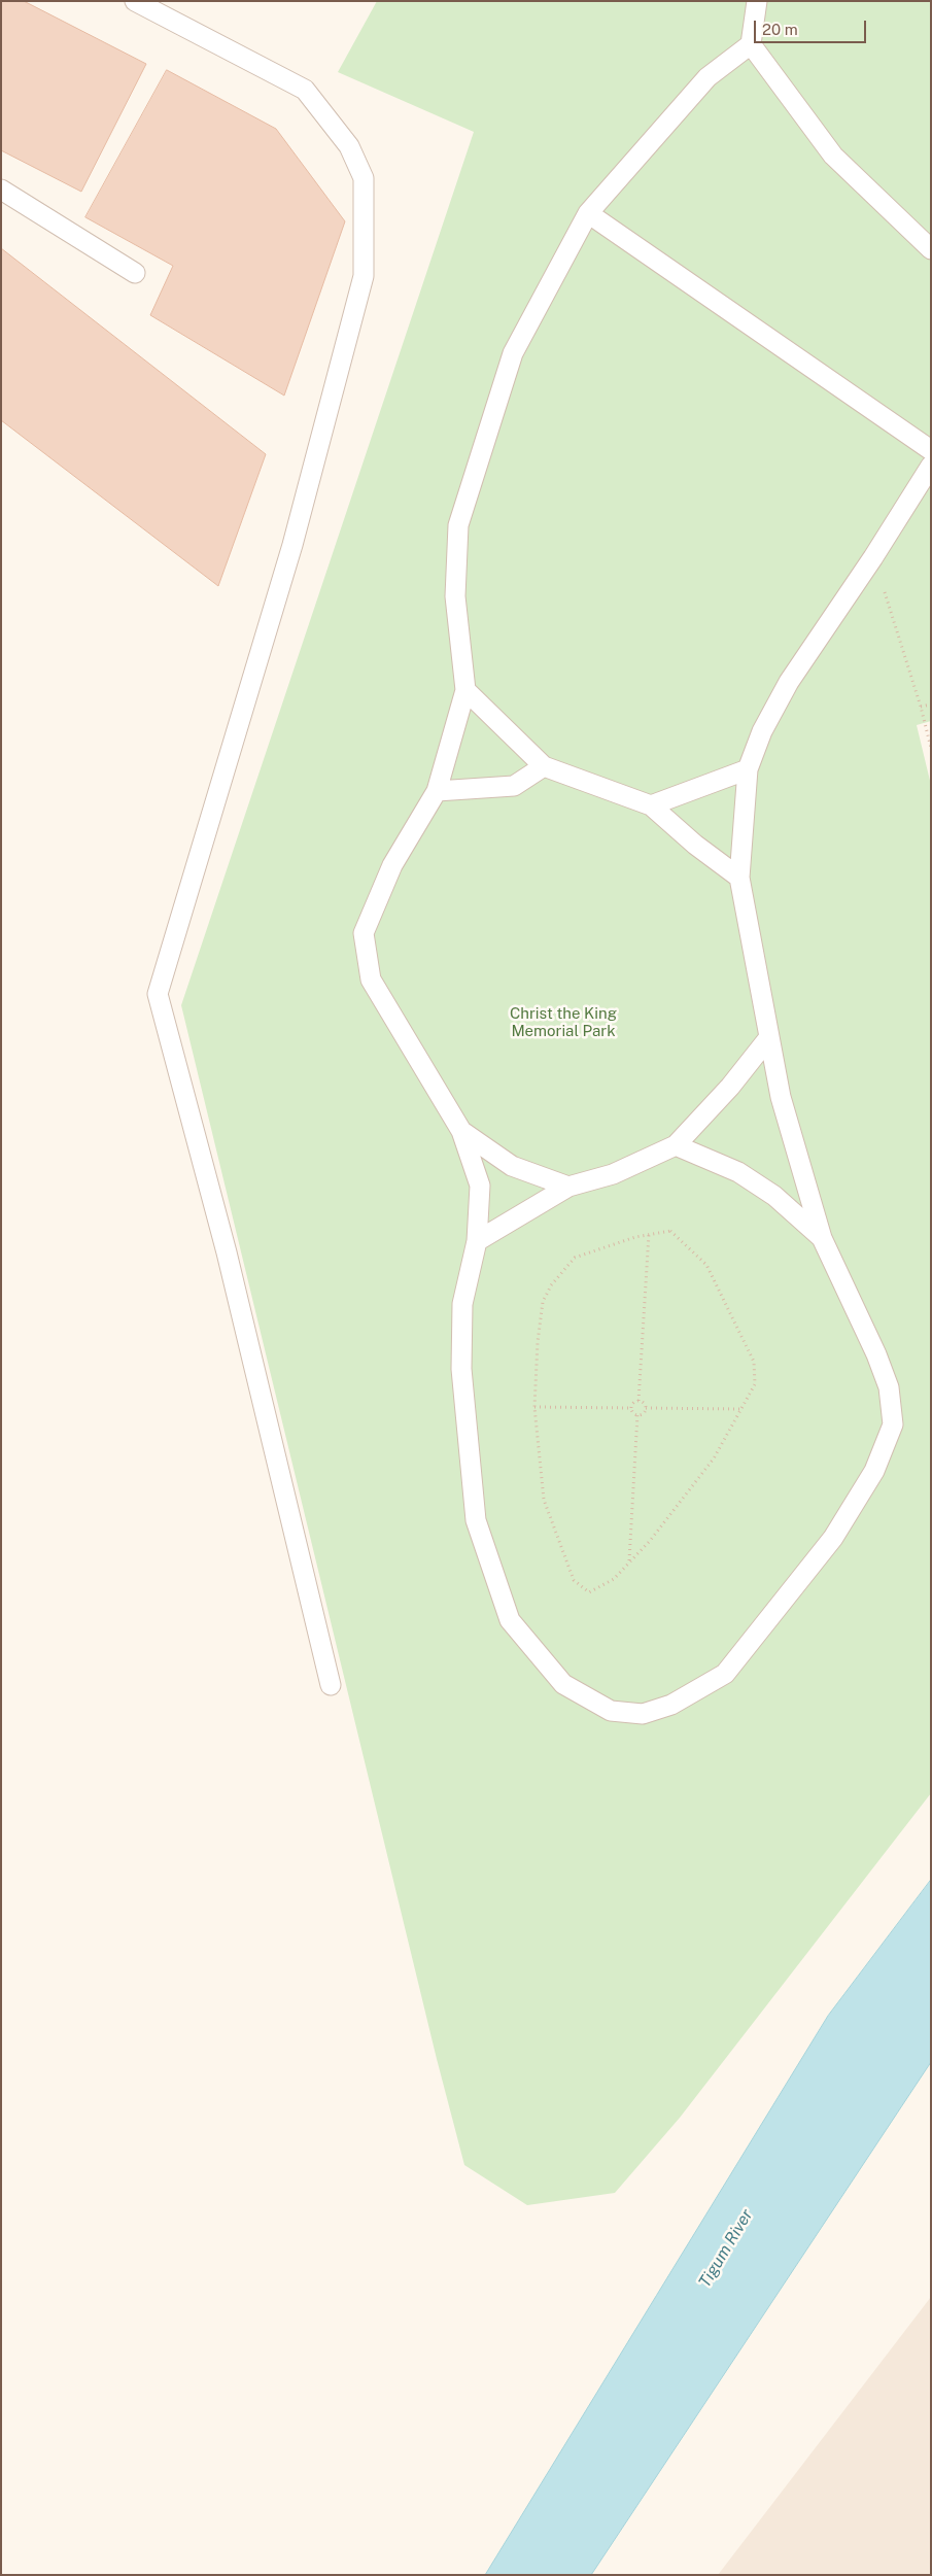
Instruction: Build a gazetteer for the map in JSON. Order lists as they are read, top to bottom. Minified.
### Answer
{"water":["Tigum River"],"parks":["Christ the King Memorial Park"],"scale_bar":"20 m"}
